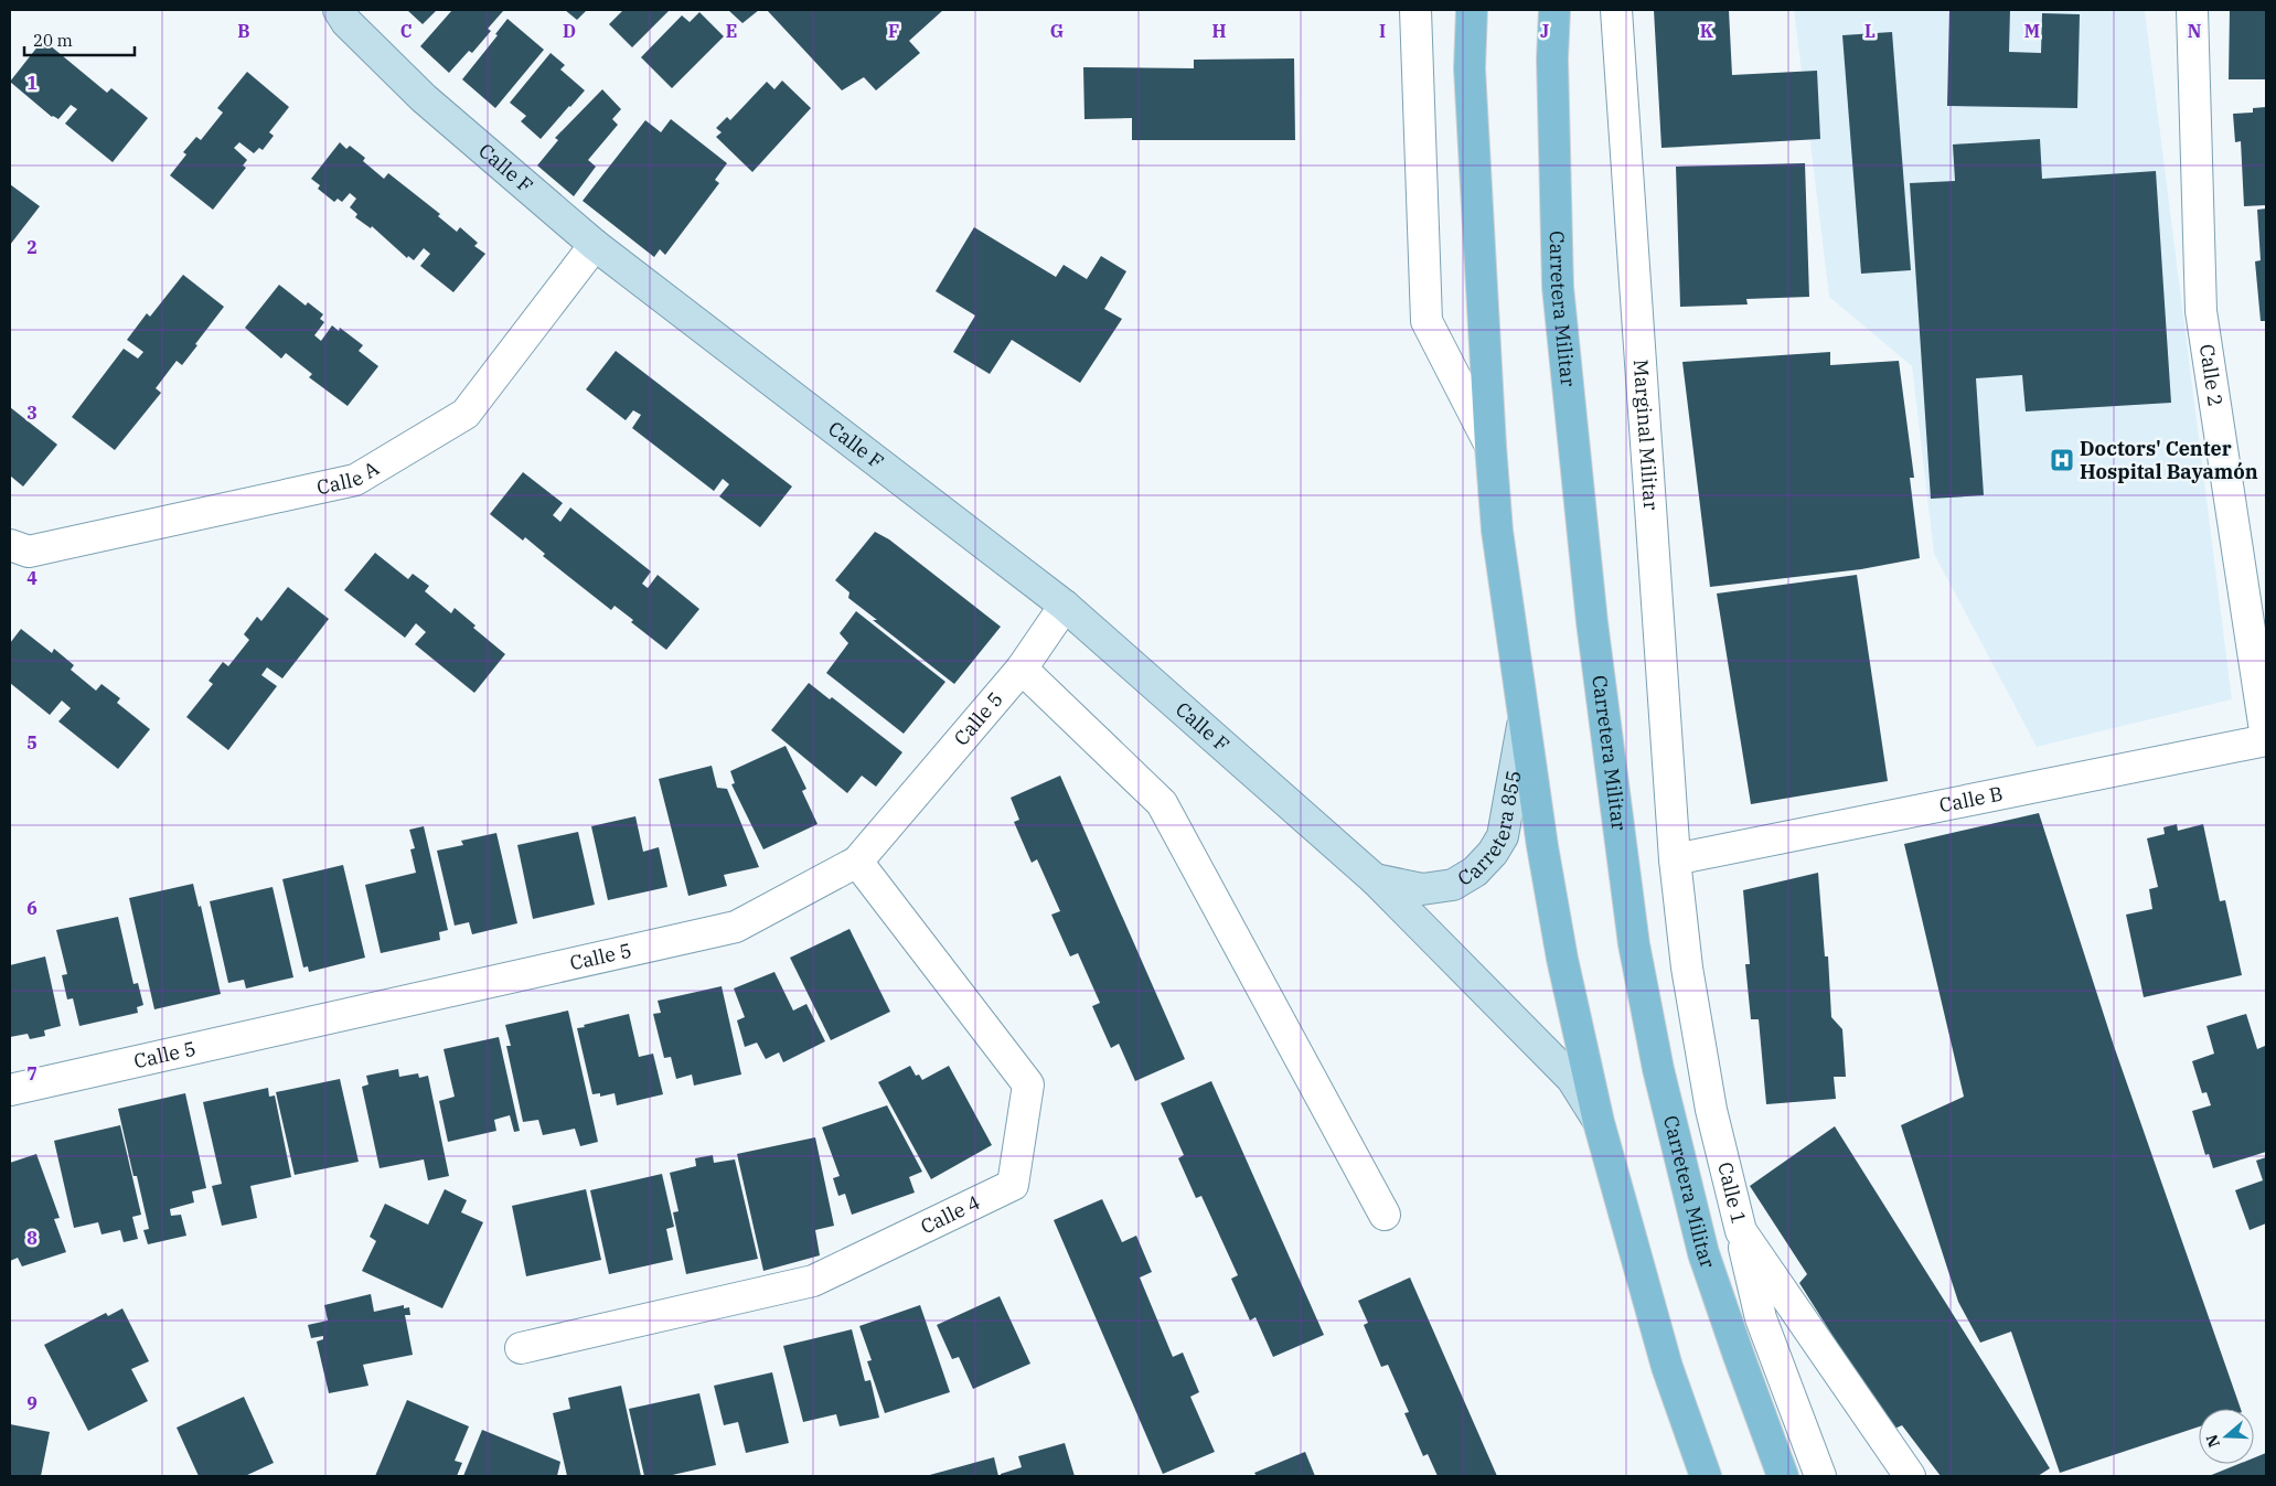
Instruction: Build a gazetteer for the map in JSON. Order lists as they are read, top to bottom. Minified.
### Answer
{"streets":{"main road":["Carretera Militar"],"street":["Calle F","Calle 2","Marginal Militar","Calle A","Calle 5","Calle B","Carretera 855","Calle 1","Calle 4"]},"crossings":[["Calle F","Calle A"],["Calle F","Calle 5"],["Calle F","Carretera 855"],["Calle 2","Calle B"],["Marginal Militar","Calle B"],["Marginal Militar","Calle 1"],["Calle 5","Calle 4"],["Calle B","Calle 1"]],"places":{"hospital":["Doctors' Center Hospital Bayamón"]},"scale_bar":"20 m","north":"left","grid":{"columns":["B","C","D","E","F","G","H","I","J","K","L","M","N"],"rows":["1","2","3","4","5","6","7","8","9"]}}
